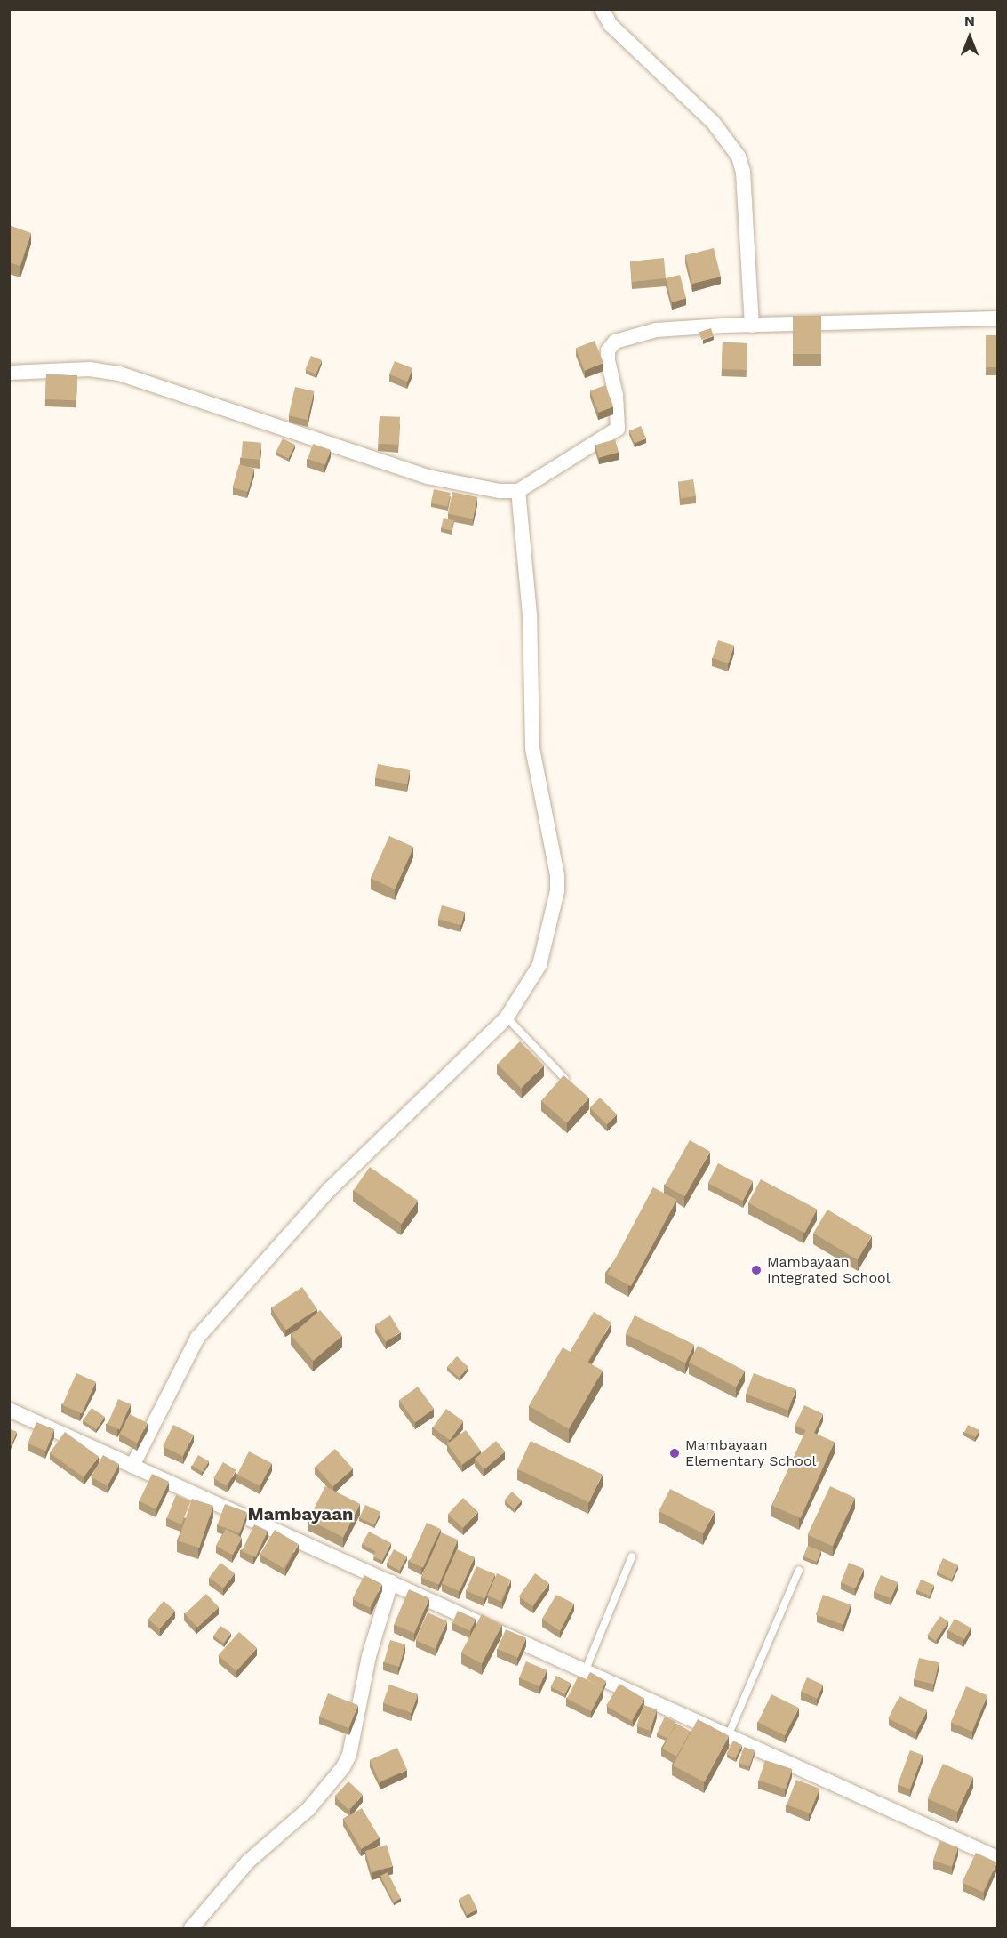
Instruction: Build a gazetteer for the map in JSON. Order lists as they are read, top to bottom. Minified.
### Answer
{"districts":["Mambayaan"],"places":["Mambayaan Integrated School","Mambayaan Elementary School"],"north":"top"}
